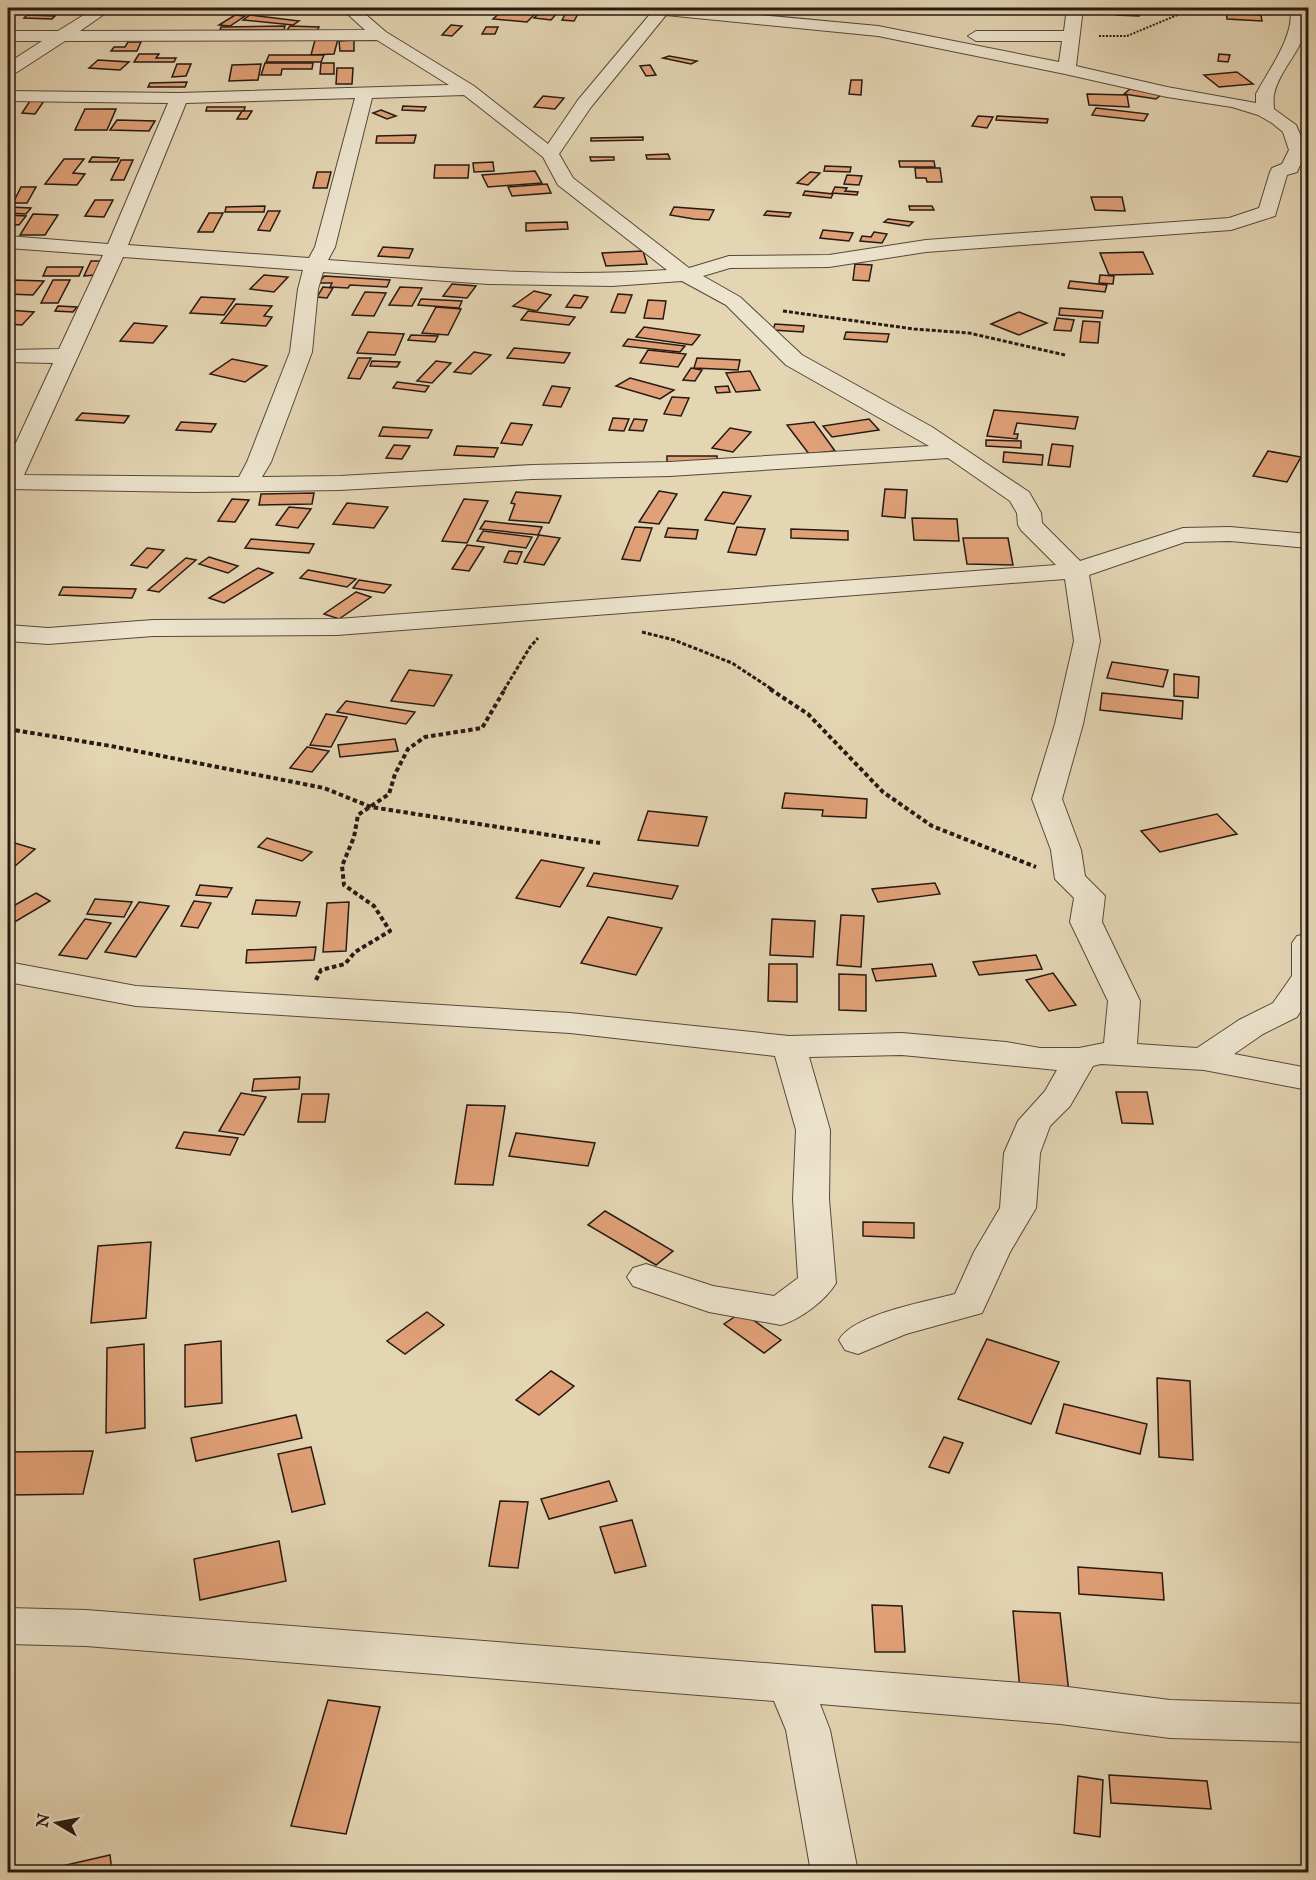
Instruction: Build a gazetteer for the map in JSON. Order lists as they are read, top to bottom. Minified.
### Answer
{"north":"left"}
